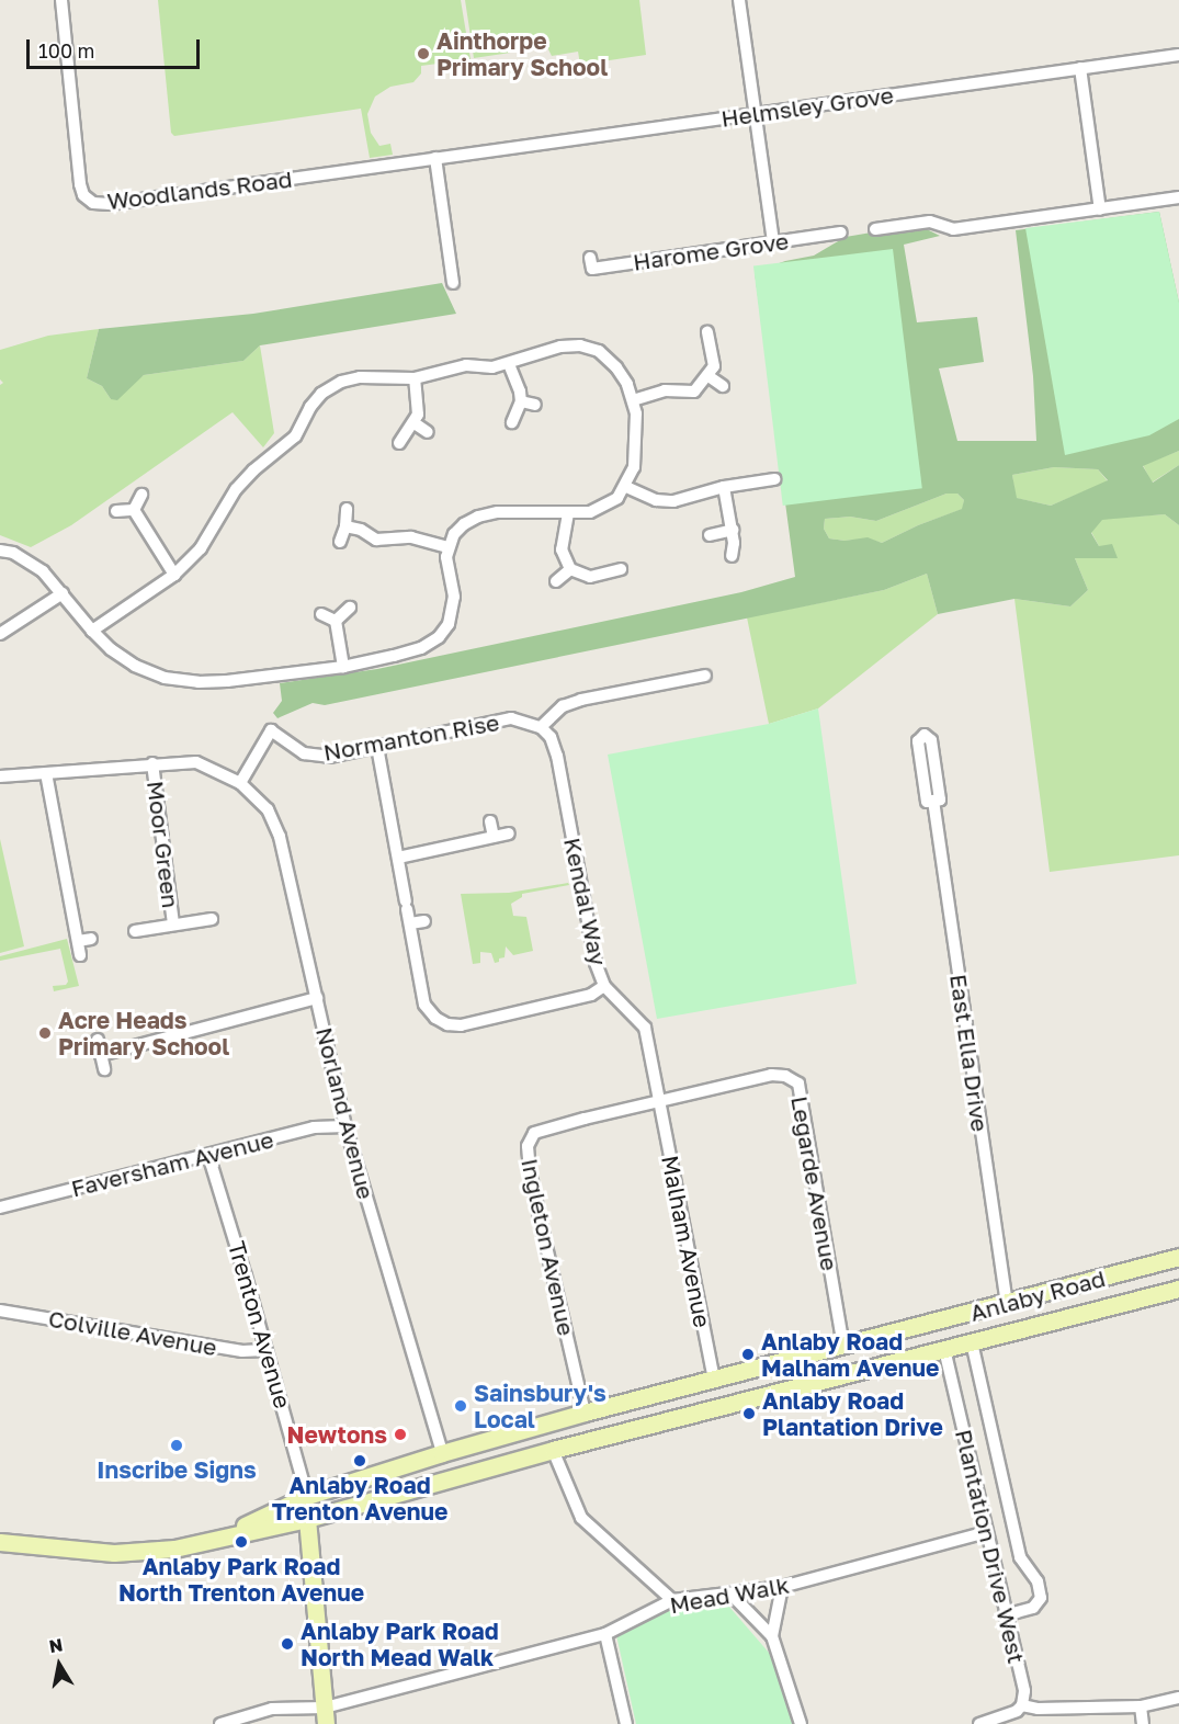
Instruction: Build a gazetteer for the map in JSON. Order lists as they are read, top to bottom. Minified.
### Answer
{"streets":{"main road":["Anlaby Road"],"street":["Helmsley Grove","Woodlands Road","Harome Grove","Normanton Rise","Moor Green","Kendal Way","East Ella Drive","Norland Avenue","Faversham Avenue","Legarde Avenue","Malham Avenue","Ingleton Avenue","Trenton Avenue","Colville Avenue","Plantation Drive West","Mead Walk"]},"crossings":[["Helmsley Grove","Woodlands Road"],["Normanton Rise","Kendal Way"],["Normanton Rise","Norland Avenue"],["Moor Green","Norland Avenue"],["Kendal Way","Legarde Avenue"],["Kendal Way","Malham Avenue"],["Kendal Way","Ingleton Avenue"],["East Ella Drive","Anlaby Road"],["Norland Avenue","Faversham Avenue"],["Norland Avenue","Anlaby Road"],["Faversham Avenue","Trenton Avenue"],["Legarde Avenue","Malham Avenue"],["Legarde Avenue","Ingleton Avenue"],["Legarde Avenue","Anlaby Road"],["Malham Avenue","Ingleton Avenue"],["Malham Avenue","Anlaby Road"],["Ingleton Avenue","Anlaby Road"],["Anlaby Road","Trenton Avenue"],["Anlaby Road","Plantation Drive West"],["Trenton Avenue","Colville Avenue"],["Plantation Drive West","Mead Walk"]],"places":["Ainthorpe Primary School","Acre Heads Primary School","Anlaby Road Malham Avenue","Sainsbury's Local","Anlaby Road Plantation Drive","Newtons","Inscribe Signs","Anlaby Road Trenton Avenue","Anlaby Park Road North Trenton Avenue","Anlaby Park Road North Mead Walk"],"scale_bar":"100 m","north":"top"}
